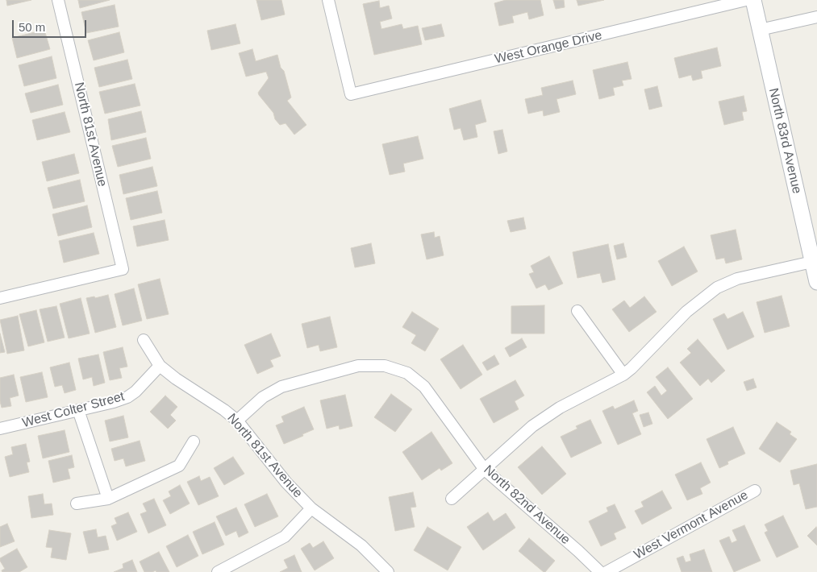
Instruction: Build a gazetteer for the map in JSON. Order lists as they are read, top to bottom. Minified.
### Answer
{"streets":{"main road":["North 83rd Avenue"],"street":["West Orange Drive","North 81st Avenue","West Colter Street","North 82nd Avenue","West Vermont Avenue"]},"crossings":[["North 81st Avenue","West Colter Street"],["North 81st Avenue","North 82nd Avenue"]],"scale_bar":"50 m"}
